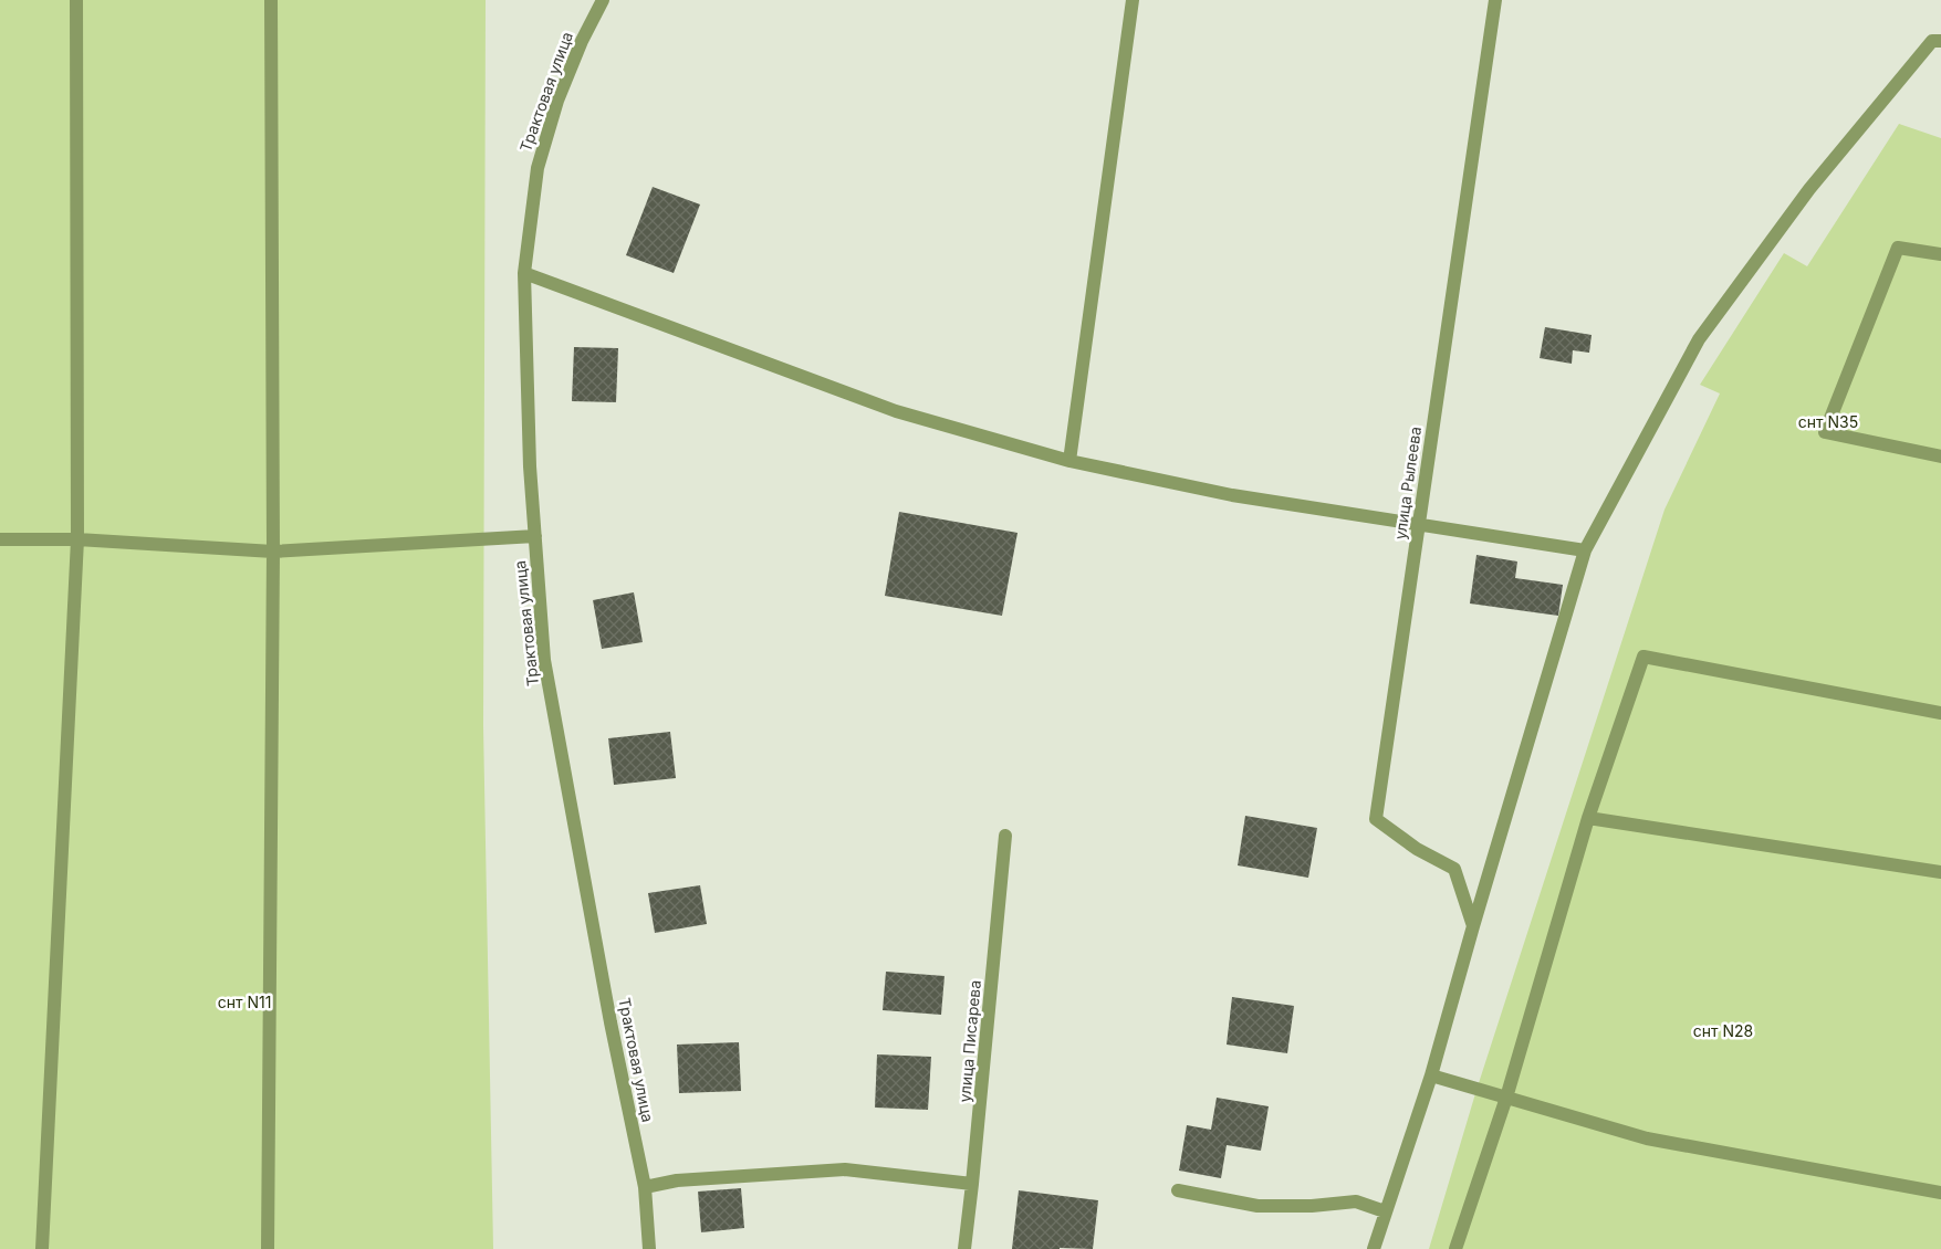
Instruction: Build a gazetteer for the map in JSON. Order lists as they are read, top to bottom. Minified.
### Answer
{"streets":{"street":["Трактовая улица","улица Рылеева","улица Писарева"]},"parks":["снт N35","снт N11","снт N28"]}
